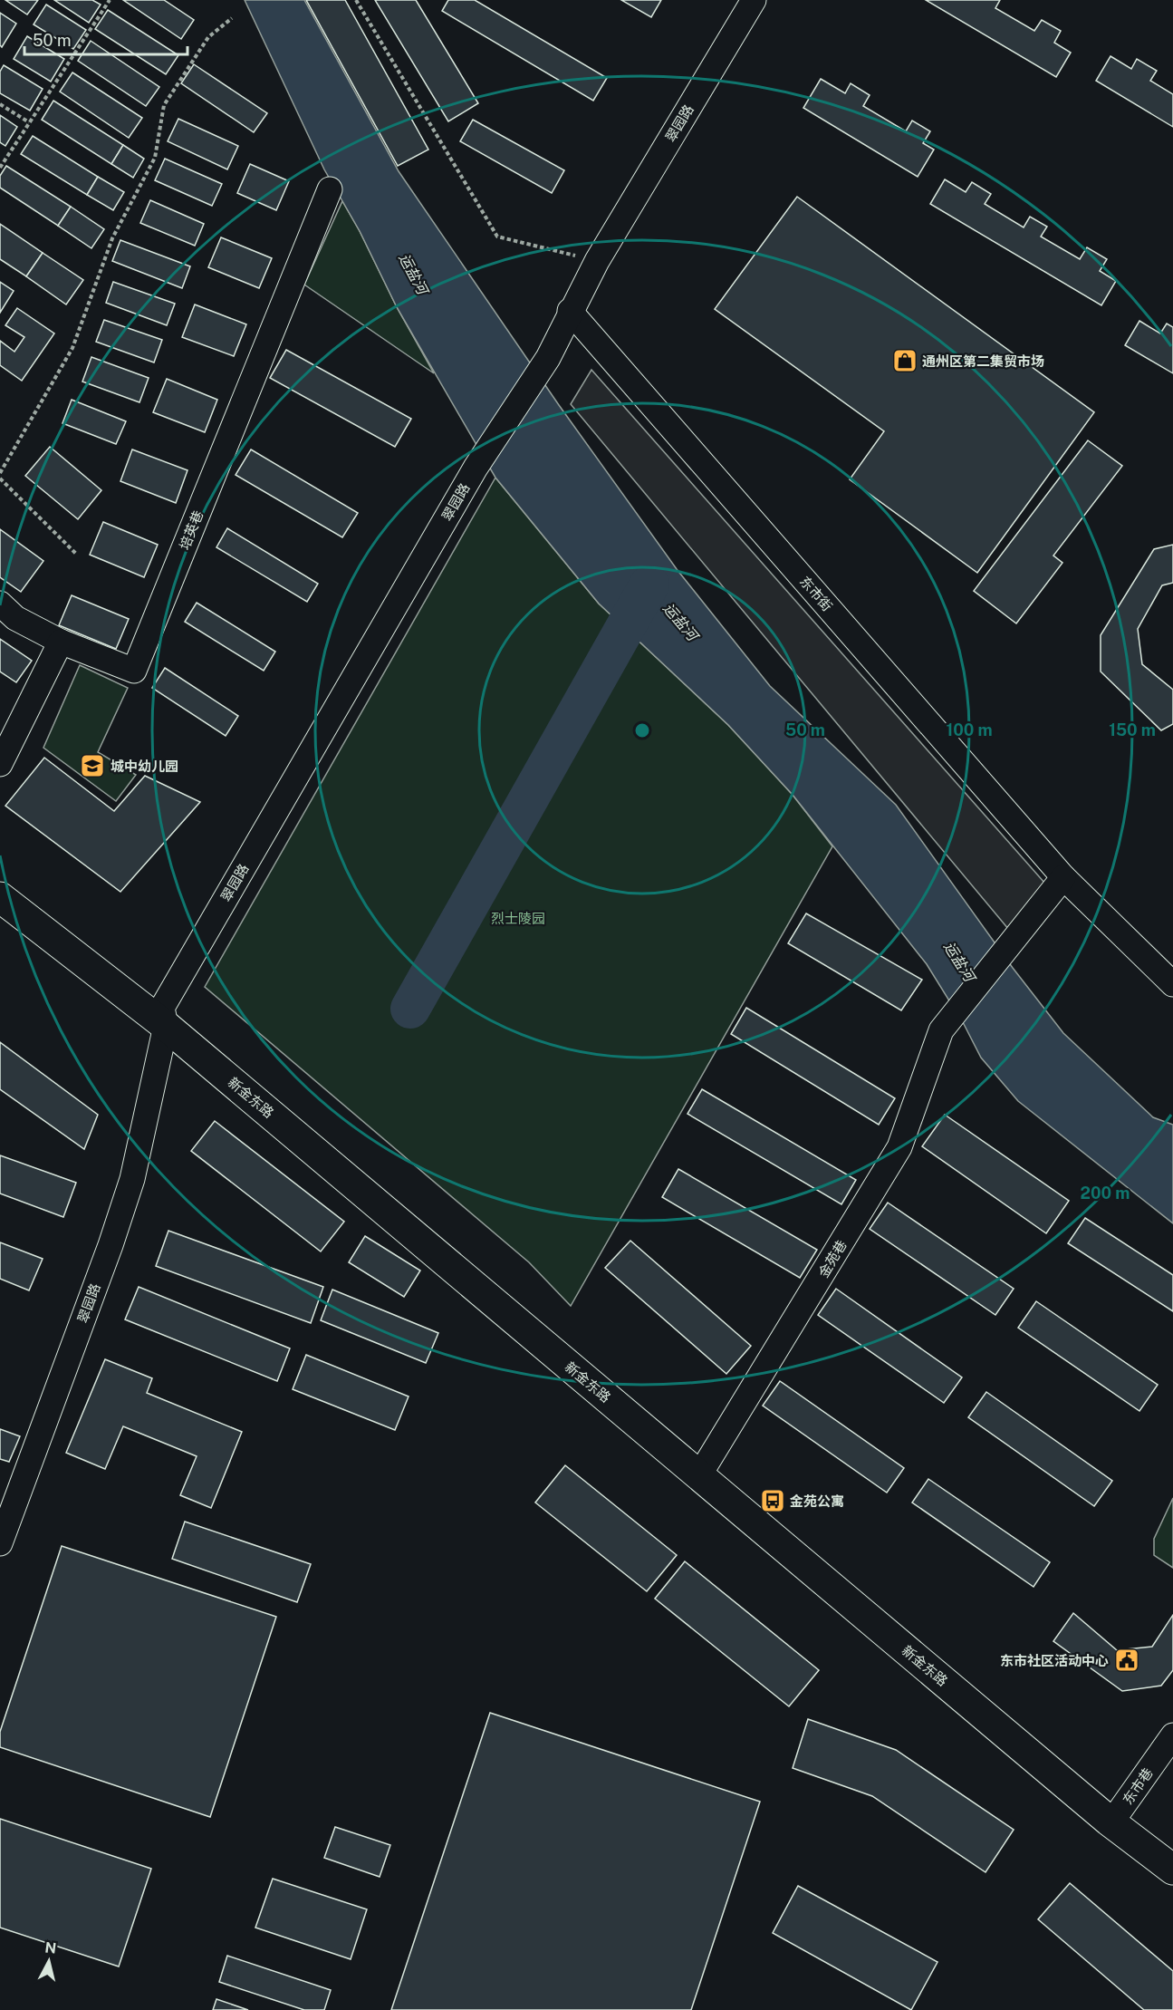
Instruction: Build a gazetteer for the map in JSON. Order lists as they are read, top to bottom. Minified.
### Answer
{"streets":{"main road":["新金东路"],"street":["翠园路","培英巷","东市街","金苑巷","东市巷"]},"crossings":[["翠园路","东市街"],["翠园路","新金东路"],["东市街","金苑巷"],["新金东路","金苑巷"],["新金东路","东市巷"]],"water":["运盐河"],"parks":["烈士陵园"],"places":{"shop":["通州区第二集贸市场"],"school or university":["城中幼儿园"],"bus stop":["金苑公寓"],"public building":["东市社区活动中心"]},"scale_bar":"50 m","north":"top","rings":["50 m","100 m","150 m","200 m"]}
